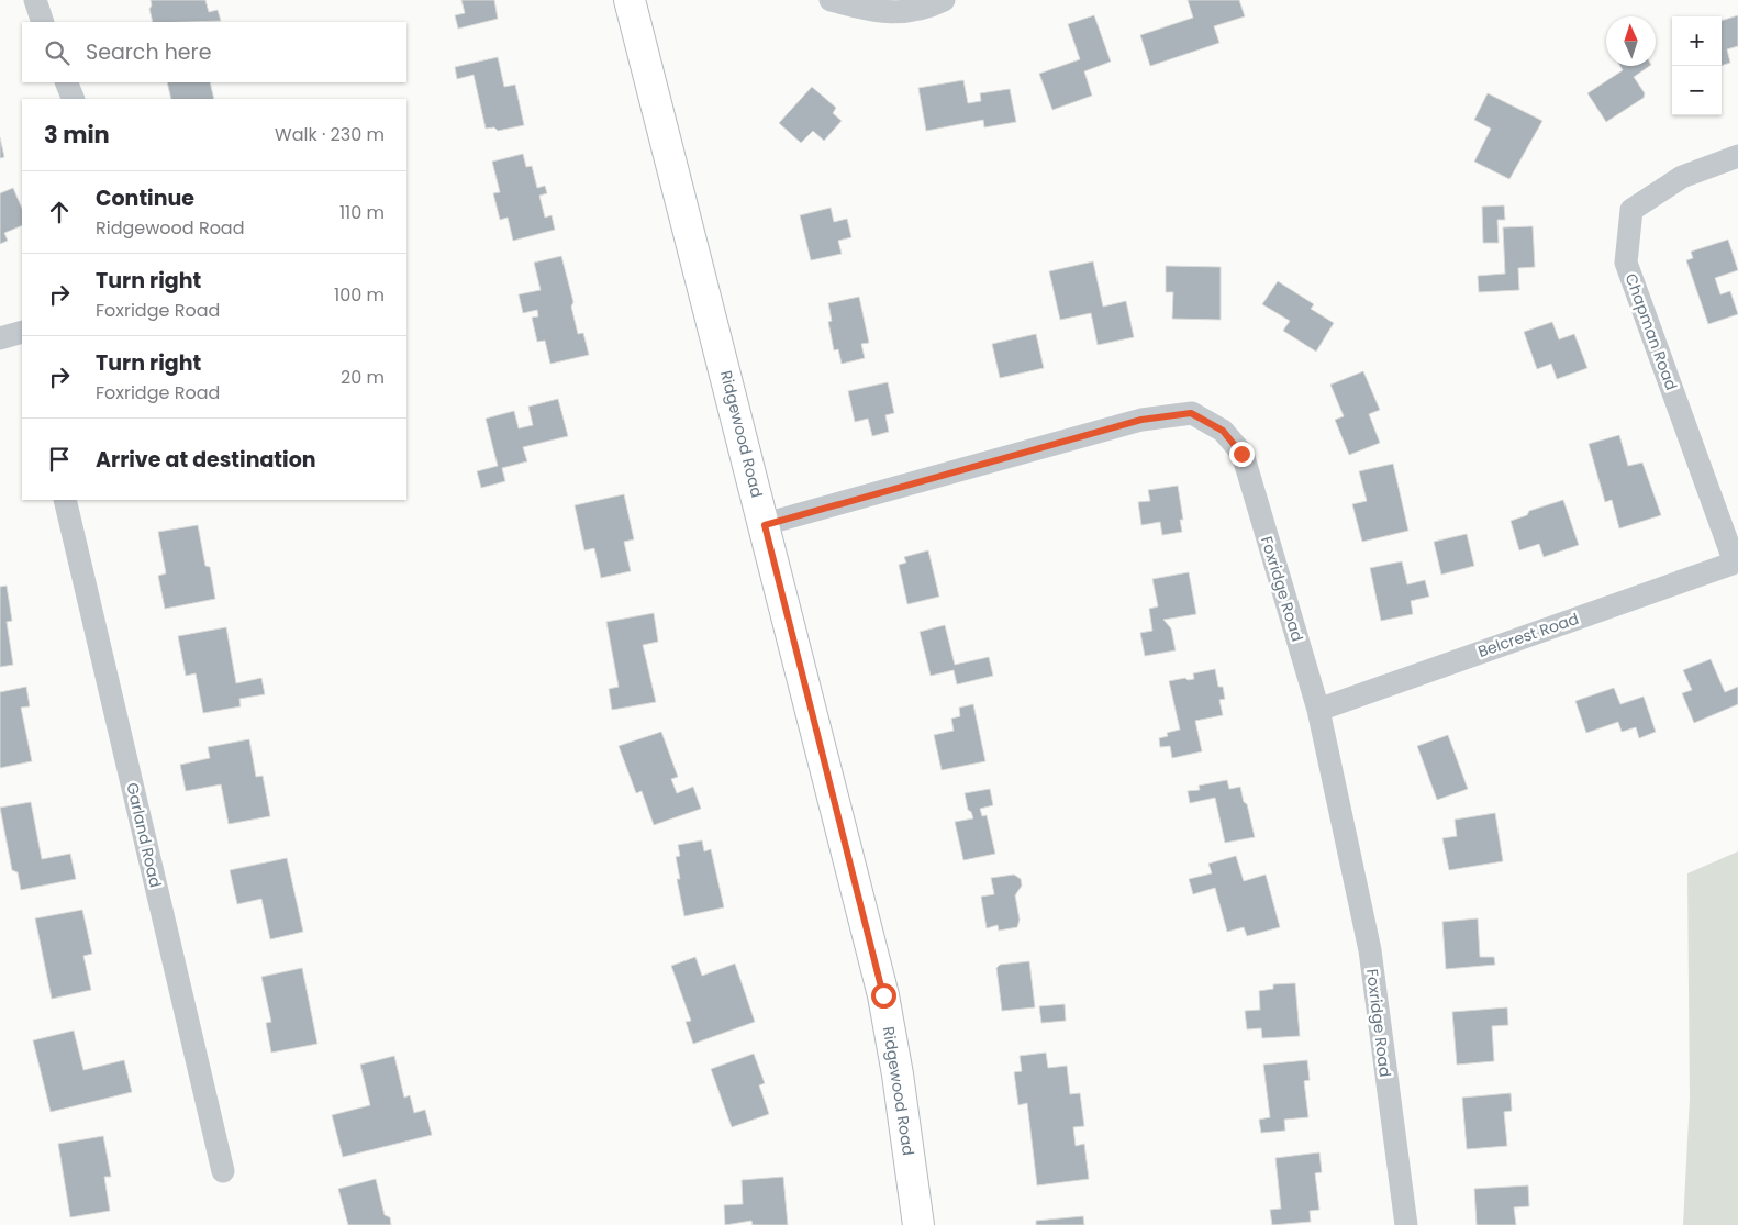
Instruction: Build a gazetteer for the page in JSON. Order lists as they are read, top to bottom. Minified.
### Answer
{"streets":{"main road":["Ridgewood Road"],"street":["Chapman Road","Foxridge Road","Belcrest Road","Garland Road"]},"crossings":[["Chapman Road","Belcrest Road"],["Ridgewood Road","Foxridge Road"],["Foxridge Road","Belcrest Road"]],"north":"top","page":{"map_buttons":["+","−"],"search":"Search here","heading":["3 min","Walk · 230 m"],"list":[["Continue","Ridgewood Road","110 m"],["Turn right","Foxridge Road","100 m"],["Turn right","Foxridge Road","20 m"],"Arrive at destination"]}}
